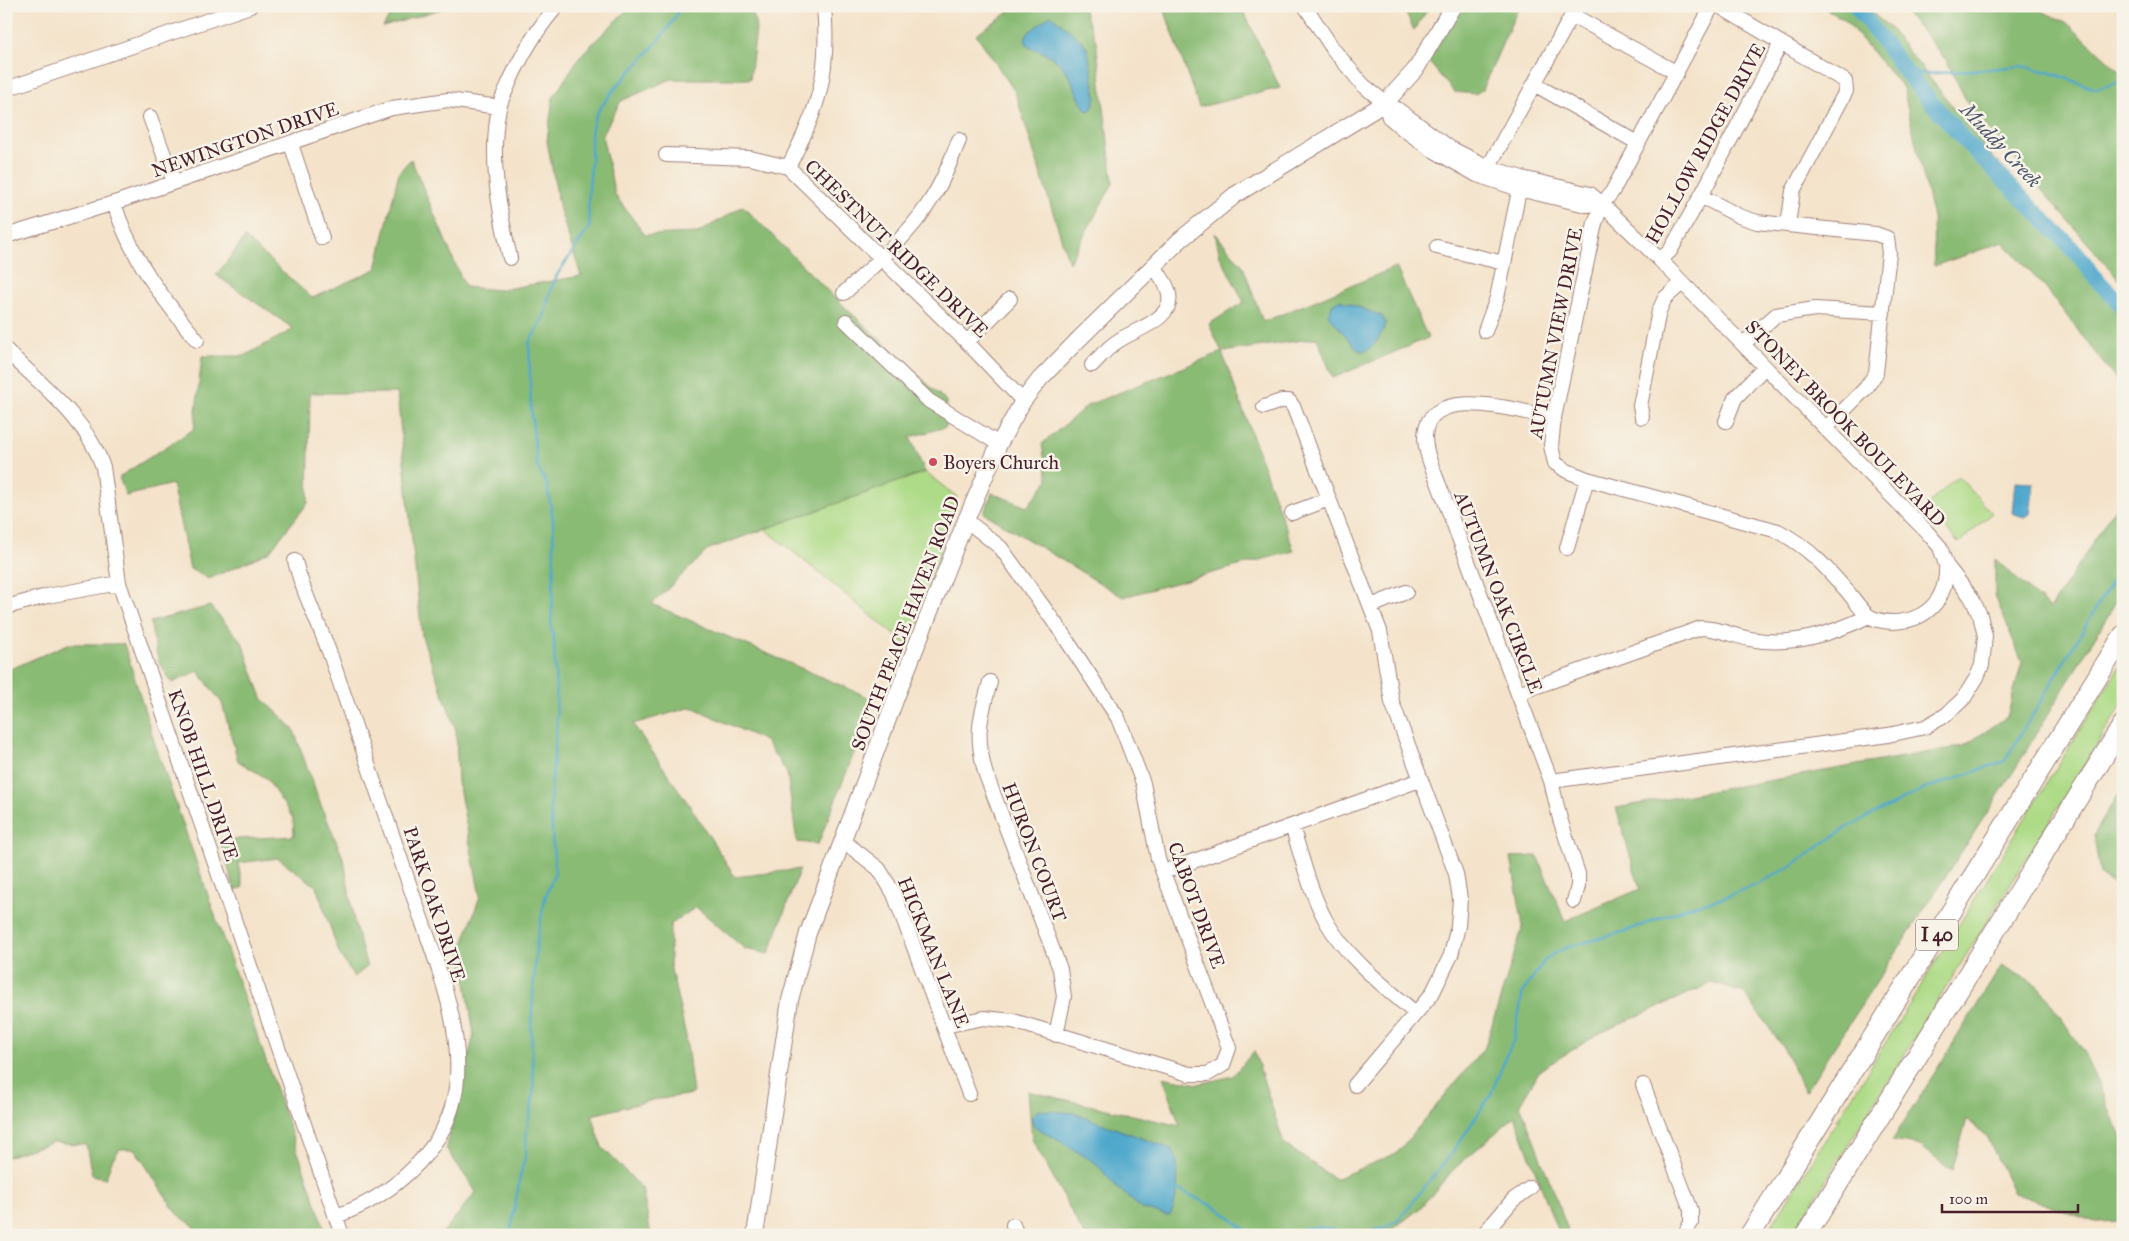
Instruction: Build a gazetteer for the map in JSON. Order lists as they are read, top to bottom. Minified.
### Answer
{"streets":{"highway":["I 40"],"main road":["SOUTH PEACE HAVEN ROAD"],"street":["NEWINGTON DRIVE","HOLLOW RIDGE DRIVE","CHESTNUT RIDGE DRIVE","AUTUMN VIEW DRIVE","STONEY BROOK BOULEVARD","AUTUMN OAK CIRCLE","KNOB HILL DRIVE","HURON COURT","PARK OAK DRIVE","CABOT DRIVE","HICKMAN LANE"]},"crossings":[["HOLLOW RIDGE DRIVE","STONEY BROOK BOULEVARD"],["CHESTNUT RIDGE DRIVE","SOUTH PEACE HAVEN ROAD"],["AUTUMN VIEW DRIVE","STONEY BROOK BOULEVARD"],["AUTUMN VIEW DRIVE","AUTUMN OAK CIRCLE"],["STONEY BROOK BOULEVARD","AUTUMN OAK CIRCLE"],["STONEY BROOK BOULEVARD","SOUTH PEACE HAVEN ROAD"],["SOUTH PEACE HAVEN ROAD","CABOT DRIVE"],["SOUTH PEACE HAVEN ROAD","HICKMAN LANE"],["KNOB HILL DRIVE","PARK OAK DRIVE"],["HURON COURT","CABOT DRIVE"],["CABOT DRIVE","HICKMAN LANE"]],"water":["Muddy Creek"],"places":["Boyers Church"],"scale_bar":"100 m"}
